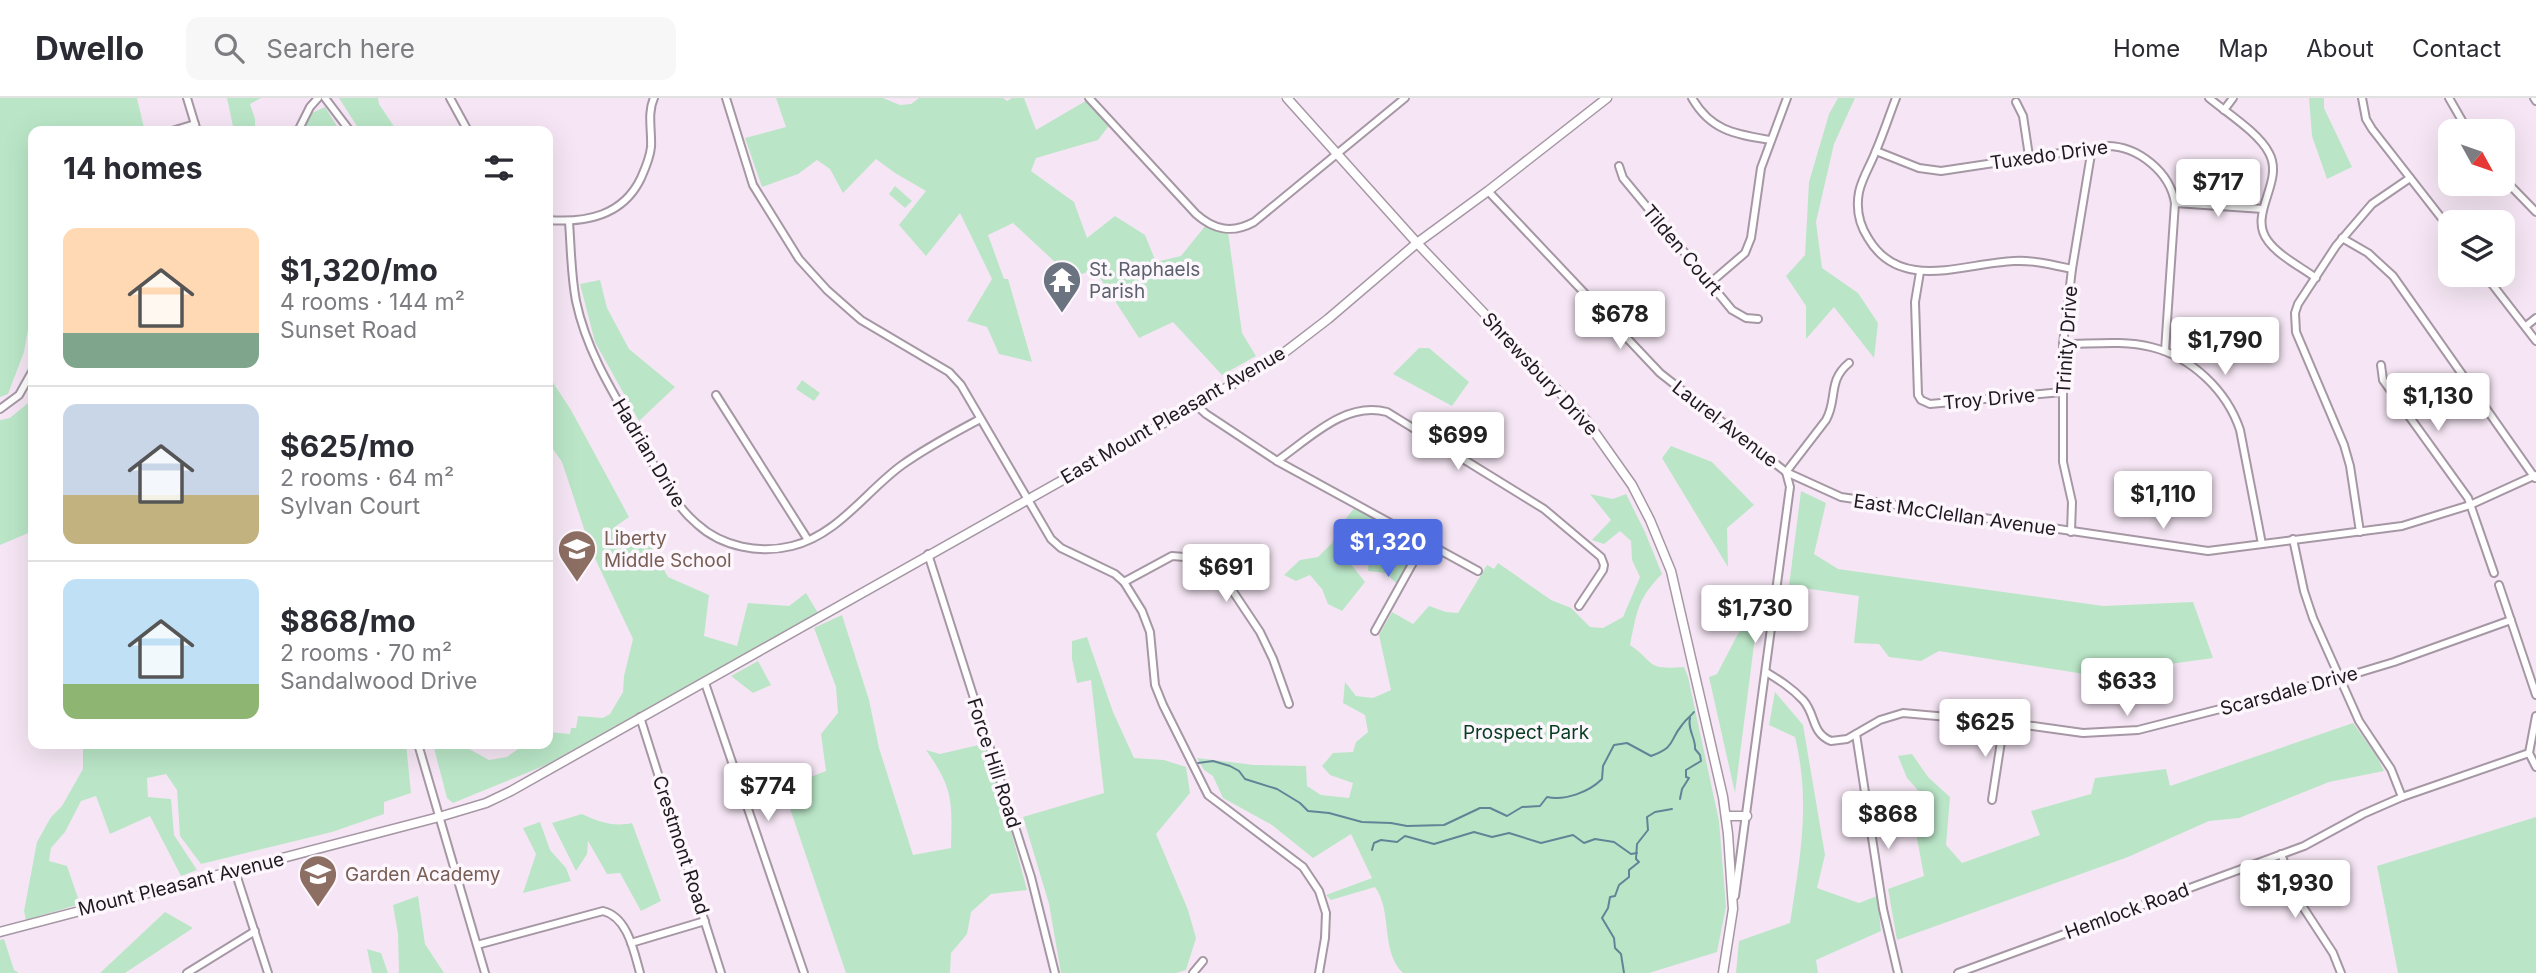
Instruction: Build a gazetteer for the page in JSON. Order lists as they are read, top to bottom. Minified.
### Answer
{"streets":{"main road":["Shrewsbury Drive","East Mount Pleasant Avenue","Laurel Avenue","Mount Pleasant Avenue"],"street":["Tuxedo Drive","Tilden Court","Trinity Drive","Troy Drive","Hadrian Drive","East McClellan Avenue","Scarsdale Drive","Force Hill Road","Crestmont Road","Hemlock Road"]},"crossings":[["Tuxedo Drive","Trinity Drive"],["Trinity Drive","Troy Drive"],["Trinity Drive","East McClellan Avenue"],["Shrewsbury Drive","East Mount Pleasant Avenue"],["Shrewsbury Drive","Laurel Avenue"],["East Mount Pleasant Avenue","Laurel Avenue"],["East Mount Pleasant Avenue","Force Hill Road"],["East Mount Pleasant Avenue","Mount Pleasant Avenue"],["Laurel Avenue","East McClellan Avenue"],["Laurel Avenue","Scarsdale Drive"],["Crestmont Road","Mount Pleasant Avenue"]],"parks":["Prospect Park"],"places":{"temple":["St. Raphaels Parish"],"school or university":["Liberty Middle School","Garden Academy"]},"north":"bottom right","page":{"header":"Dwello","search":"Search here","nav":["Home","Map","About","Contact"],"heading":"14 homes","price":["$717","$678","$1,790","$1,130","$699","$1,110","$1,320","$691","$1,730","$633","$625","$774","$868","$1,930"],"list":[{"name":"$1,320/mo","note":"4 rooms · 144 m² · Sunset Road"},{"name":"$625/mo","note":"2 rooms · 64 m² · Sylvan Court"},{"name":"$868/mo","note":"2 rooms · 70 m² · Sandalwood Drive"}]}}
